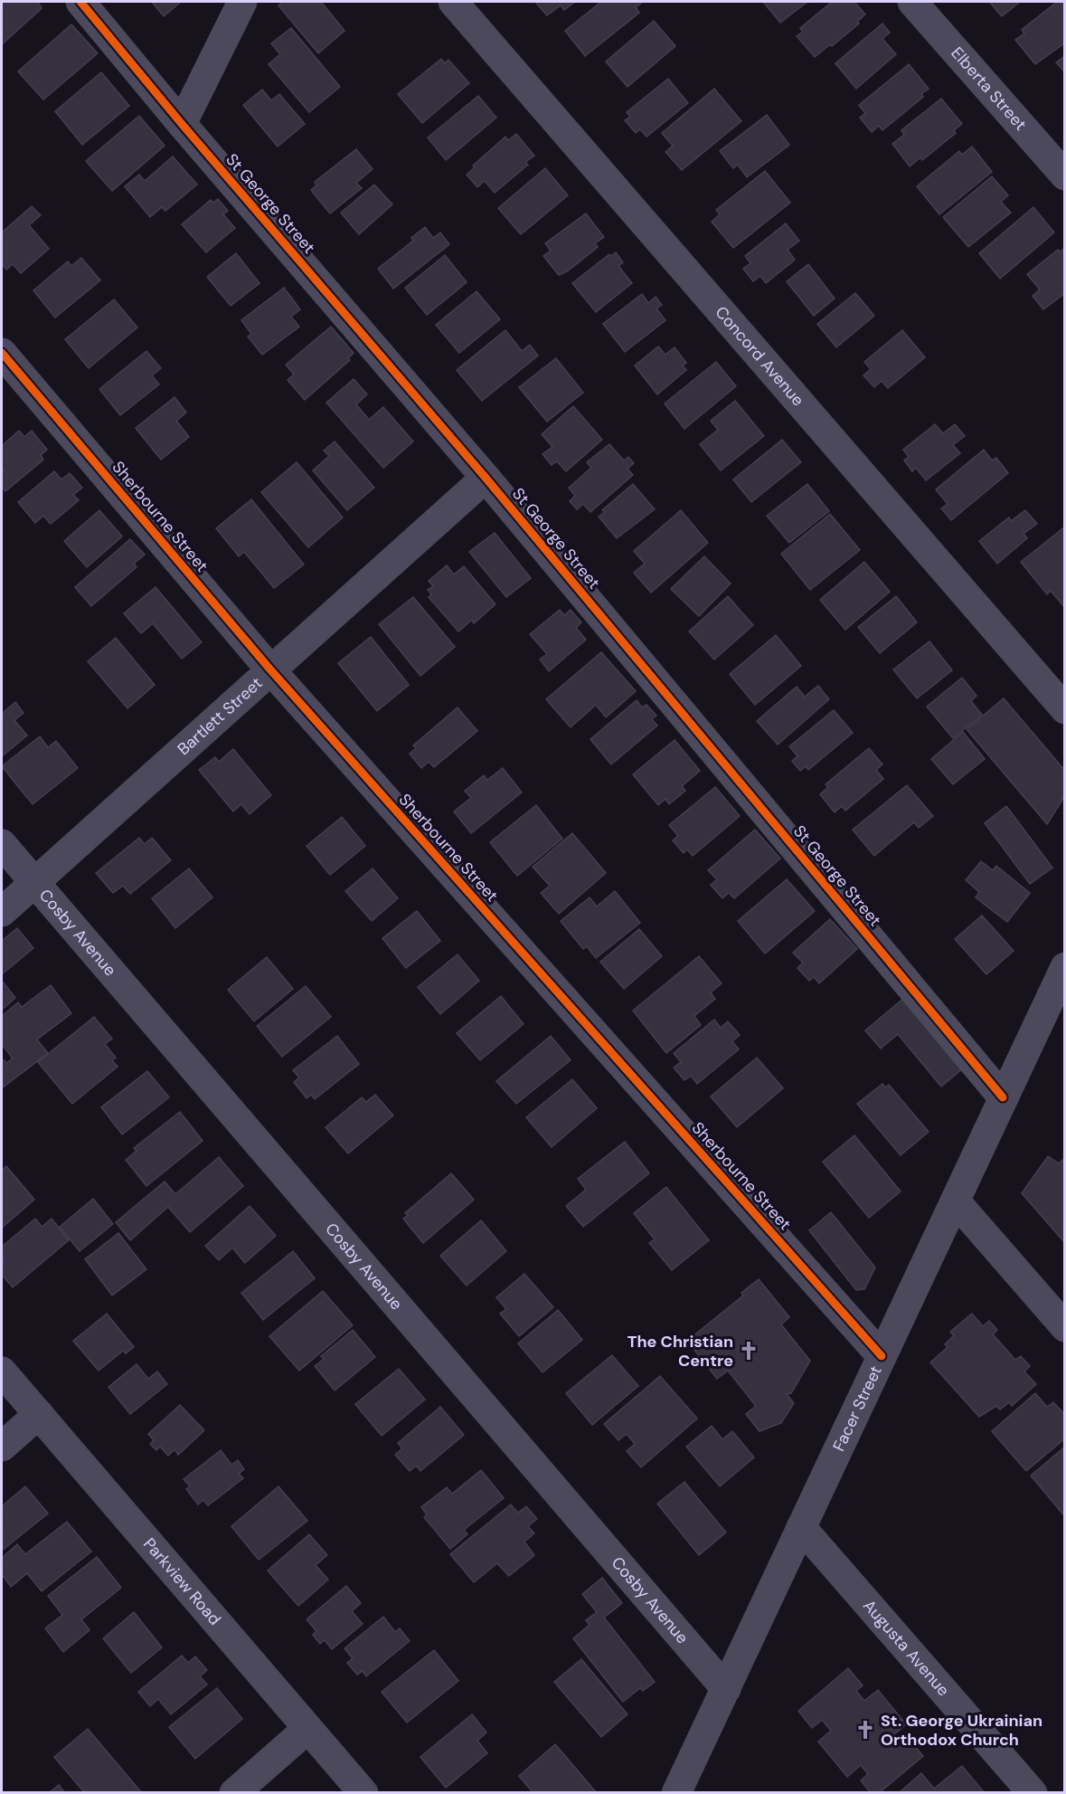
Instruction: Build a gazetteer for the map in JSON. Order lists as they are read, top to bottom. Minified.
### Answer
{"streets":{"street":["Elberta Street","St George Street","Concord Avenue","Sherbourne Street","Bartlett Street","Cosby Avenue","Facer Street","Parkview Road","Augusta Avenue"]},"crossings":[["St George Street","Bartlett Street"],["St George Street","Facer Street"],["Sherbourne Street","Bartlett Street"],["Sherbourne Street","Facer Street"],["Bartlett Street","Cosby Avenue"],["Cosby Avenue","Facer Street"],["Facer Street","Augusta Avenue"]],"places":{"church":["The Christian Centre","St. George Ukrainian Orthodox Church"]}}
